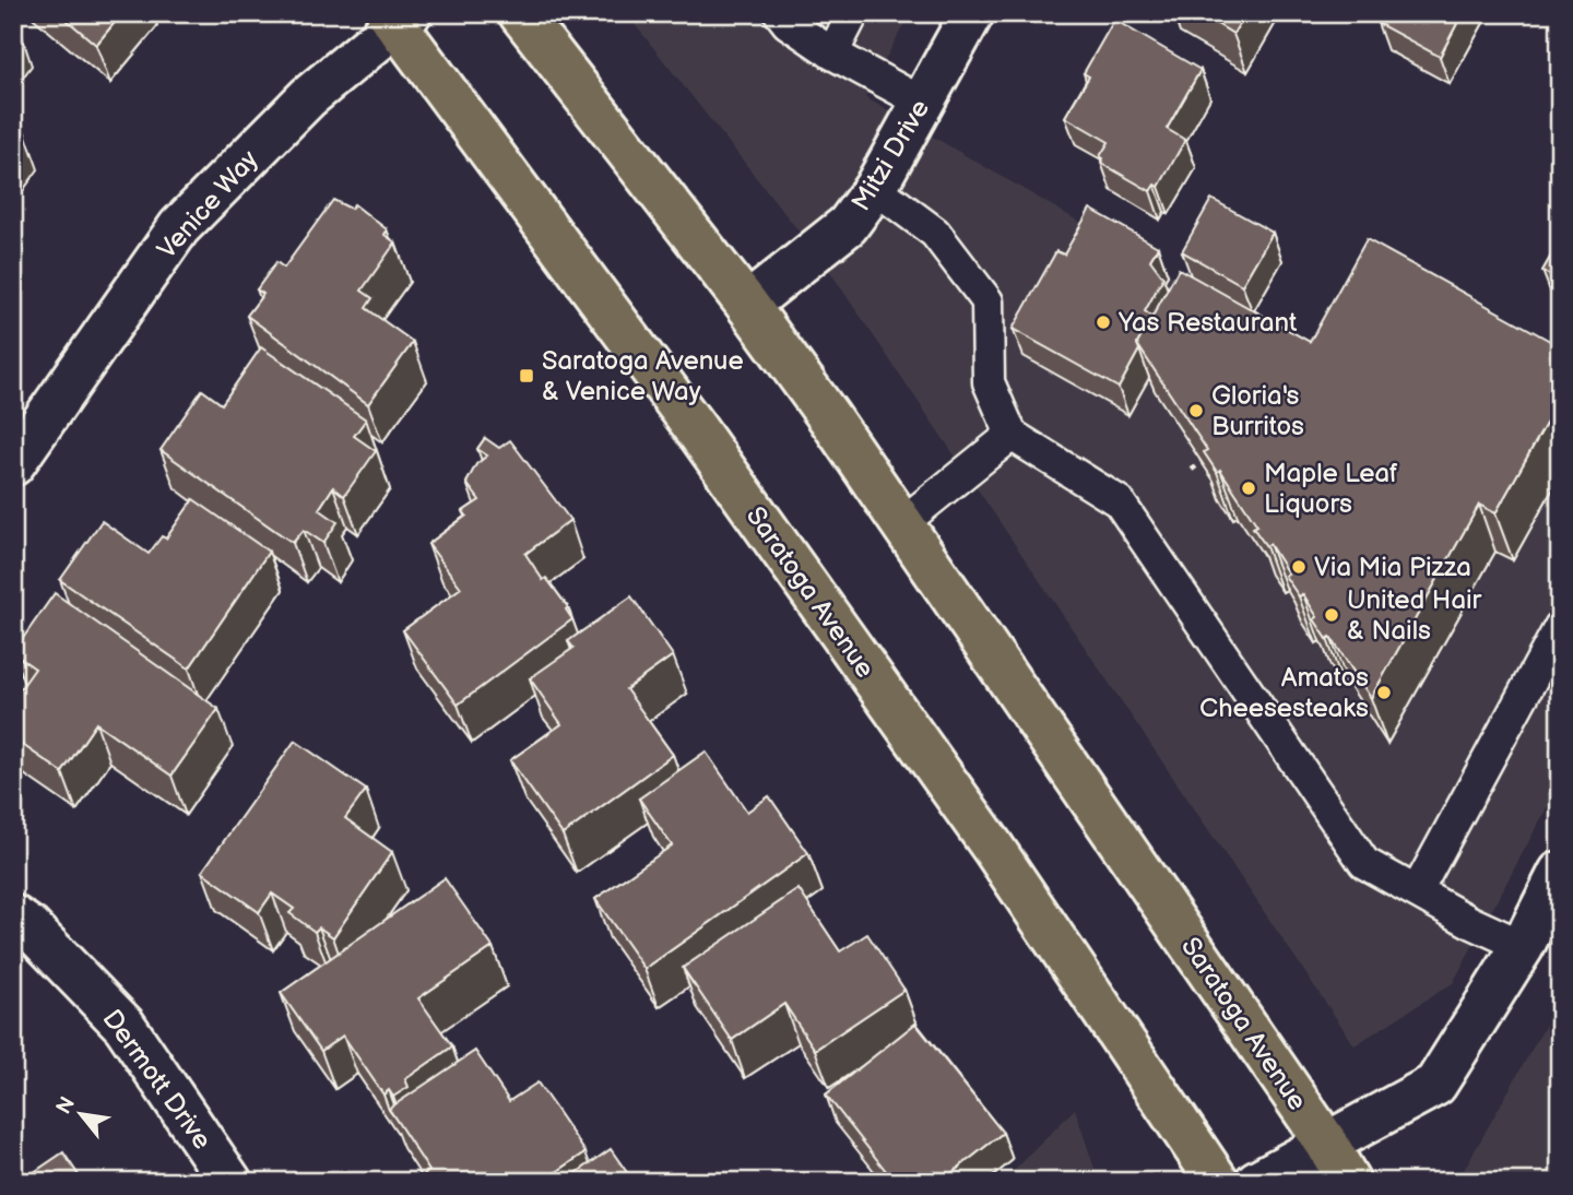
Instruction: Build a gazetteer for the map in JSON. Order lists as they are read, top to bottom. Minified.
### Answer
{"streets":{"main road":["Saratoga Avenue"],"street":["Mitzi Drive","Venice Way","Dermott Drive"]},"crossings":[["Mitzi Drive","Saratoga Avenue"],["Venice Way","Saratoga Avenue"]],"places":{"other":["Yas Restaurant","Gloria's Burritos","Maple Leaf Liquors","Via Mia Pizza","United Hair & Nails","Amatos Cheesesteaks"],"transit":["Saratoga Avenue & Venice Way"]},"north":"top left"}
